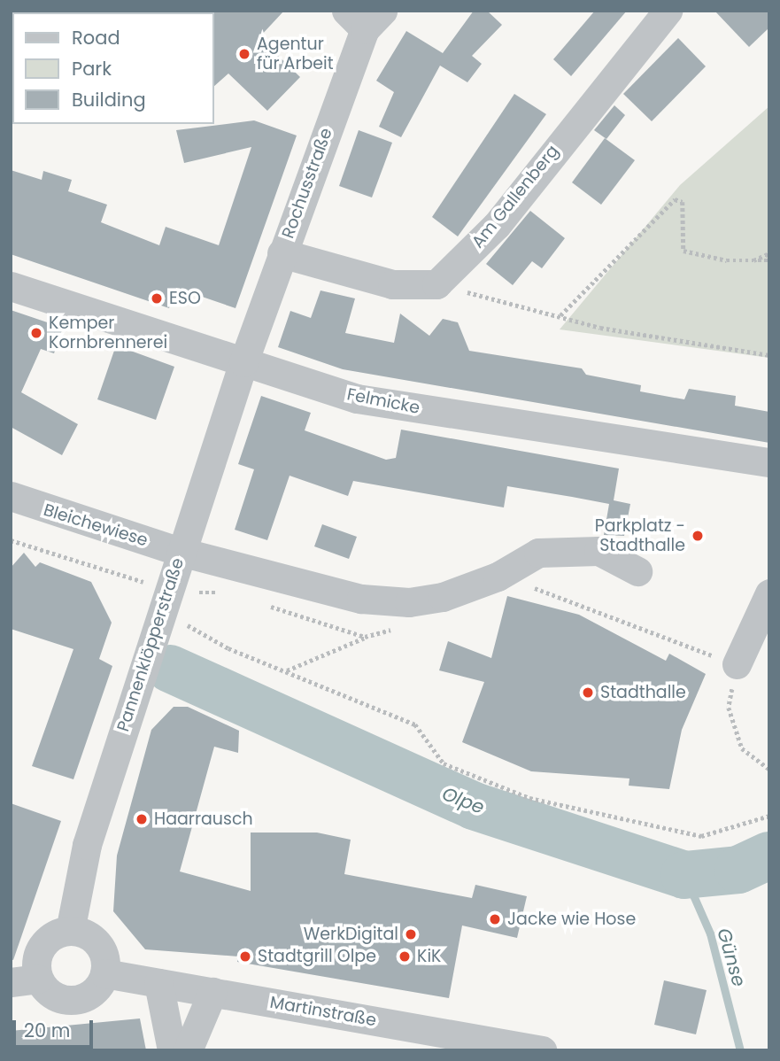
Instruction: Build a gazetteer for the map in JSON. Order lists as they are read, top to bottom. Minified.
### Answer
{"streets":{"street":["Rochusstraße","Am Gallenberg","Felmicke","Bleichewiese","Pannenklöpperstraße","Martinstraße"]},"crossings":[["Rochusstraße","Am Gallenberg"],["Rochusstraße","Felmicke"],["Rochusstraße","Pannenklöpperstraße"],["Felmicke","Pannenklöpperstraße"],["Bleichewiese","Pannenklöpperstraße"],["Pannenklöpperstraße","Martinstraße"]],"water":["Olpe","Günse"],"places":["Agentur für Arbeit","ESO","Kemper Kornbrennerei","Parkplatz - Stadthalle","Stadthalle","Haarrausch","Jacke wie Hose","WerkDigital","Stadtgrill Olpe","KiK"],"legend":["Road","Park","Building"],"scale_bar":"20 m"}
